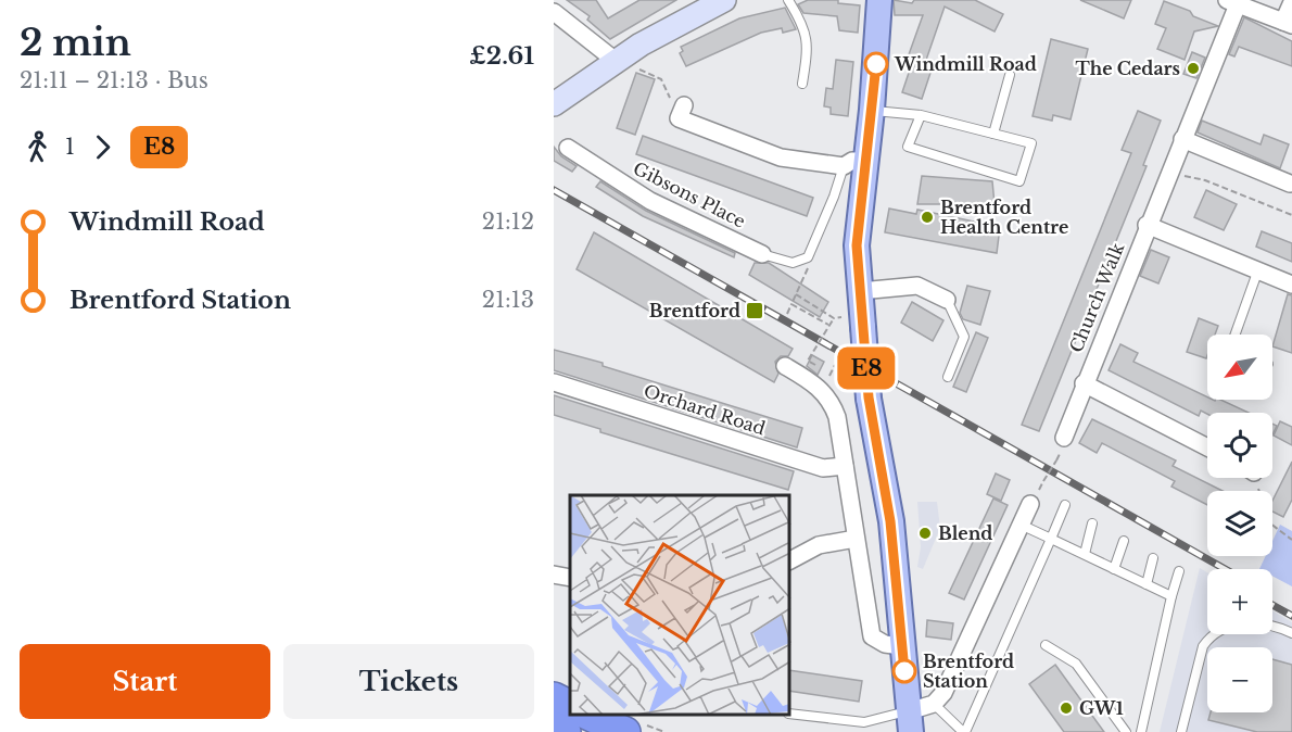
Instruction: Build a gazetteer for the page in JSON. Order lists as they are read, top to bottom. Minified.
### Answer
{"streets":{"street":["Gibsons Place","Church Walk","Orchard Road"]},"places":{"other":["Windmill Road","The Cedars","Brentford Health Centre","Blend","Brentford Station","GW1"],"transit":["Brentford"]},"lines":["bus line E8"],"north":"bottom left","page":{"heading":["2 min","21:11 – 21:13 · Bus","£2.61"],"on_map":"E8","legs":["1","E8"],"list":[{"name":"Windmill Road","value":"21:12"},{"name":"Brentford Station","value":"21:13"}],"map_buttons":["+","−"],"buttons":["Start","Tickets"]}}
